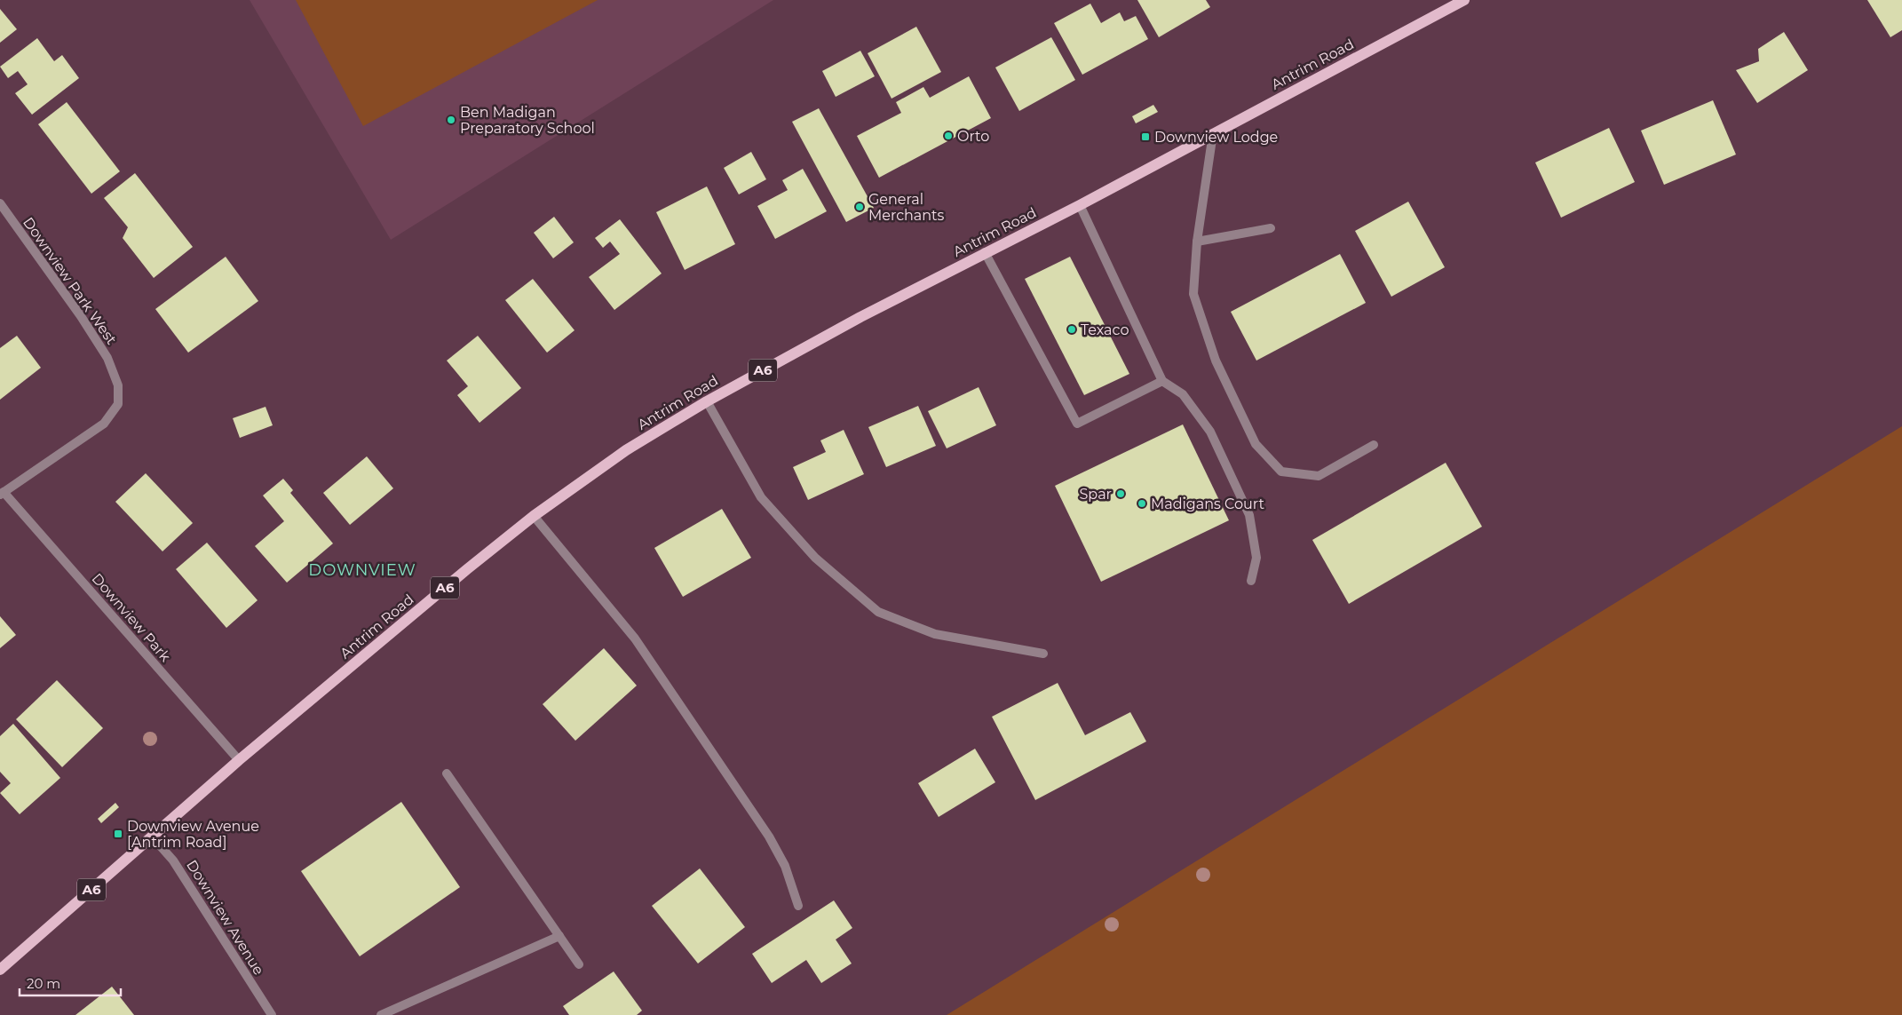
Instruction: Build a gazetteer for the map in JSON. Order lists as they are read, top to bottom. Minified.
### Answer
{"streets":{"main road":["Antrim Road","A6"],"street":["Downview Park West","Downview Park","Downview Avenue"]},"crossings":[["Antrim Road","Downview Park"],["Antrim Road","Downview Avenue"],["Downview Park West","Downview Park"]],"districts":["DOWNVIEW"],"places":{"other":["Ben Madigan Preparatory School","Orto","General Merchants","Texaco","Spar","Madigans Court"],"transit":["Downview Lodge","Downview Avenue [Antrim Road]"]},"scale_bar":"20 m"}
